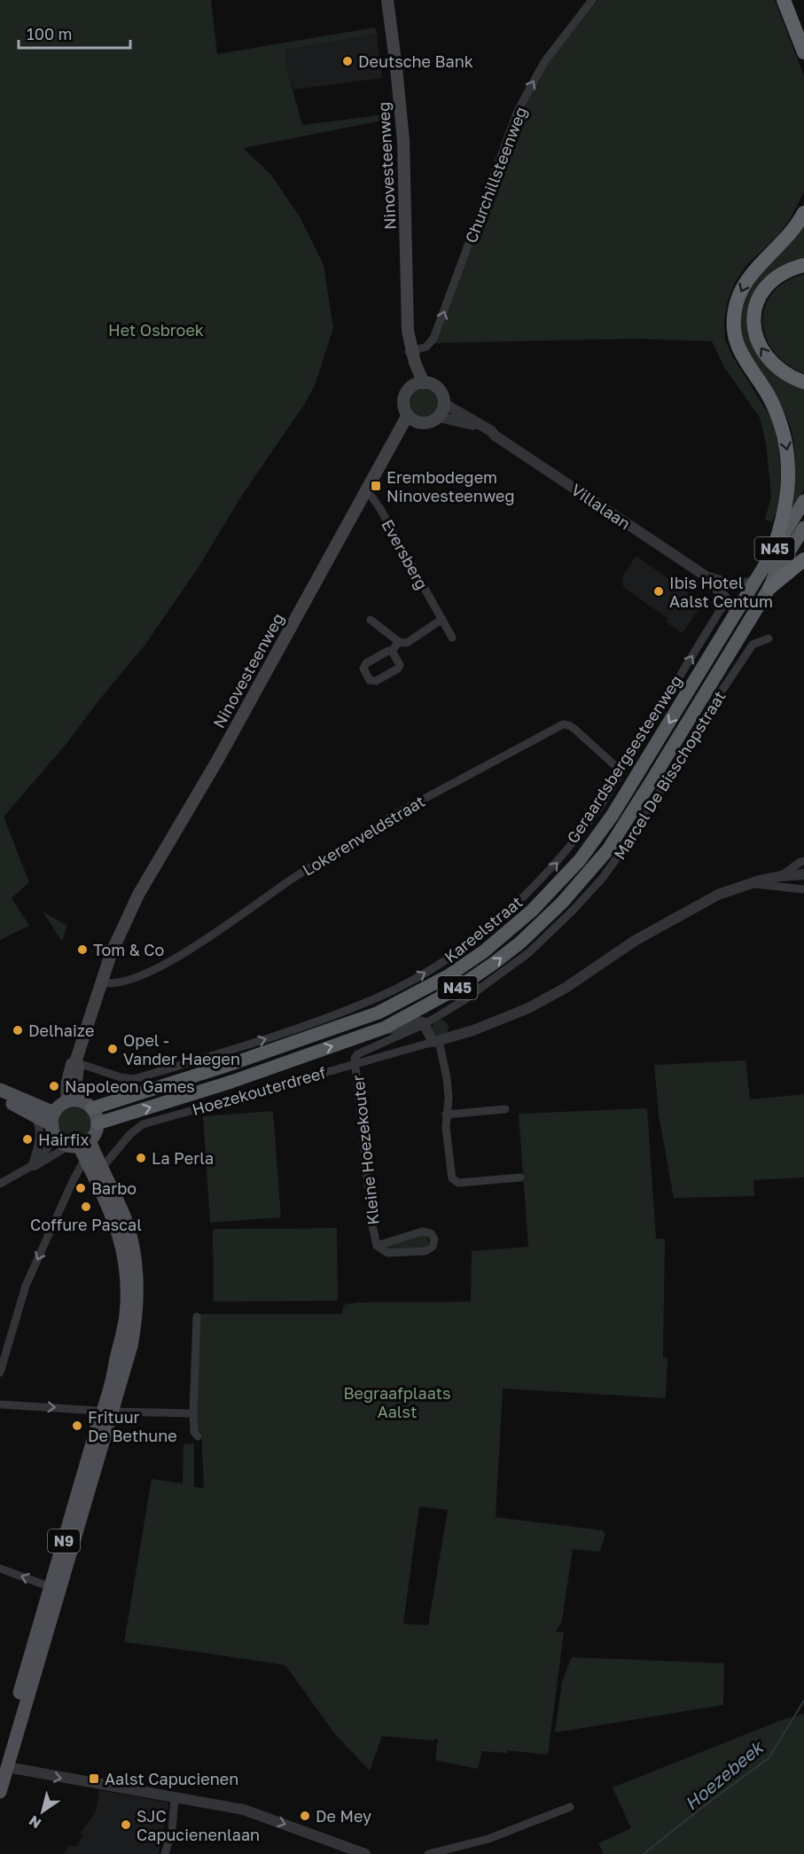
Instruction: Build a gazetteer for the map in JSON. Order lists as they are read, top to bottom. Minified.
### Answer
{"streets":{"highway":["N45","Geraardsbergsesteenweg"],"main road":["Ninovesteenweg","N9"],"street":["Churchillsteenweg","Villalaan","Eversberg","Marcel De Bisschopstraat","Lokerenveldstraat","Kareelstraat","Hoezekouterdreef","Kleine Hoezekouter"]},"crossings":[["Ninovesteenweg","Churchillsteenweg"],["Ninovesteenweg","Villalaan"],["Ninovesteenweg","Eversberg"],["Ninovesteenweg","Geraardsbergsesteenweg"],["Ninovesteenweg","Lokerenveldstraat"],["Ninovesteenweg","Kareelstraat"],["Ninovesteenweg","N9"],["Villalaan","Geraardsbergsesteenweg"],["Villalaan","Kareelstraat"],["Geraardsbergsesteenweg","Kareelstraat"],["Geraardsbergsesteenweg","N9"],["Marcel De Bisschopstraat","Hoezekouterdreef"],["Lokerenveldstraat","Kareelstraat"],["Hoezekouterdreef","Kleine Hoezekouter"],["Hoezekouterdreef","N9"]],"one_way":["Churchillsteenweg","Kareelstraat"],"water":["Hoezebeek"],"parks":["Het Osbroek","Begraafplaats Aalst"],"places":{"other":["Deutsche Bank","Ibis Hotel Aalst Centum","Tom & Co","Delhaize","Opel - Vander Haegen","Napoleon Games","Hairfix","La Perla","Barbo","Coffure Pascal","Frituur De Bethune","De Mey","SJC Capucienenlaan"],"transit":["Erembodegem Ninovesteenweg","Aalst Capucienen"]},"scale_bar":"100 m","north":"bottom left"}
